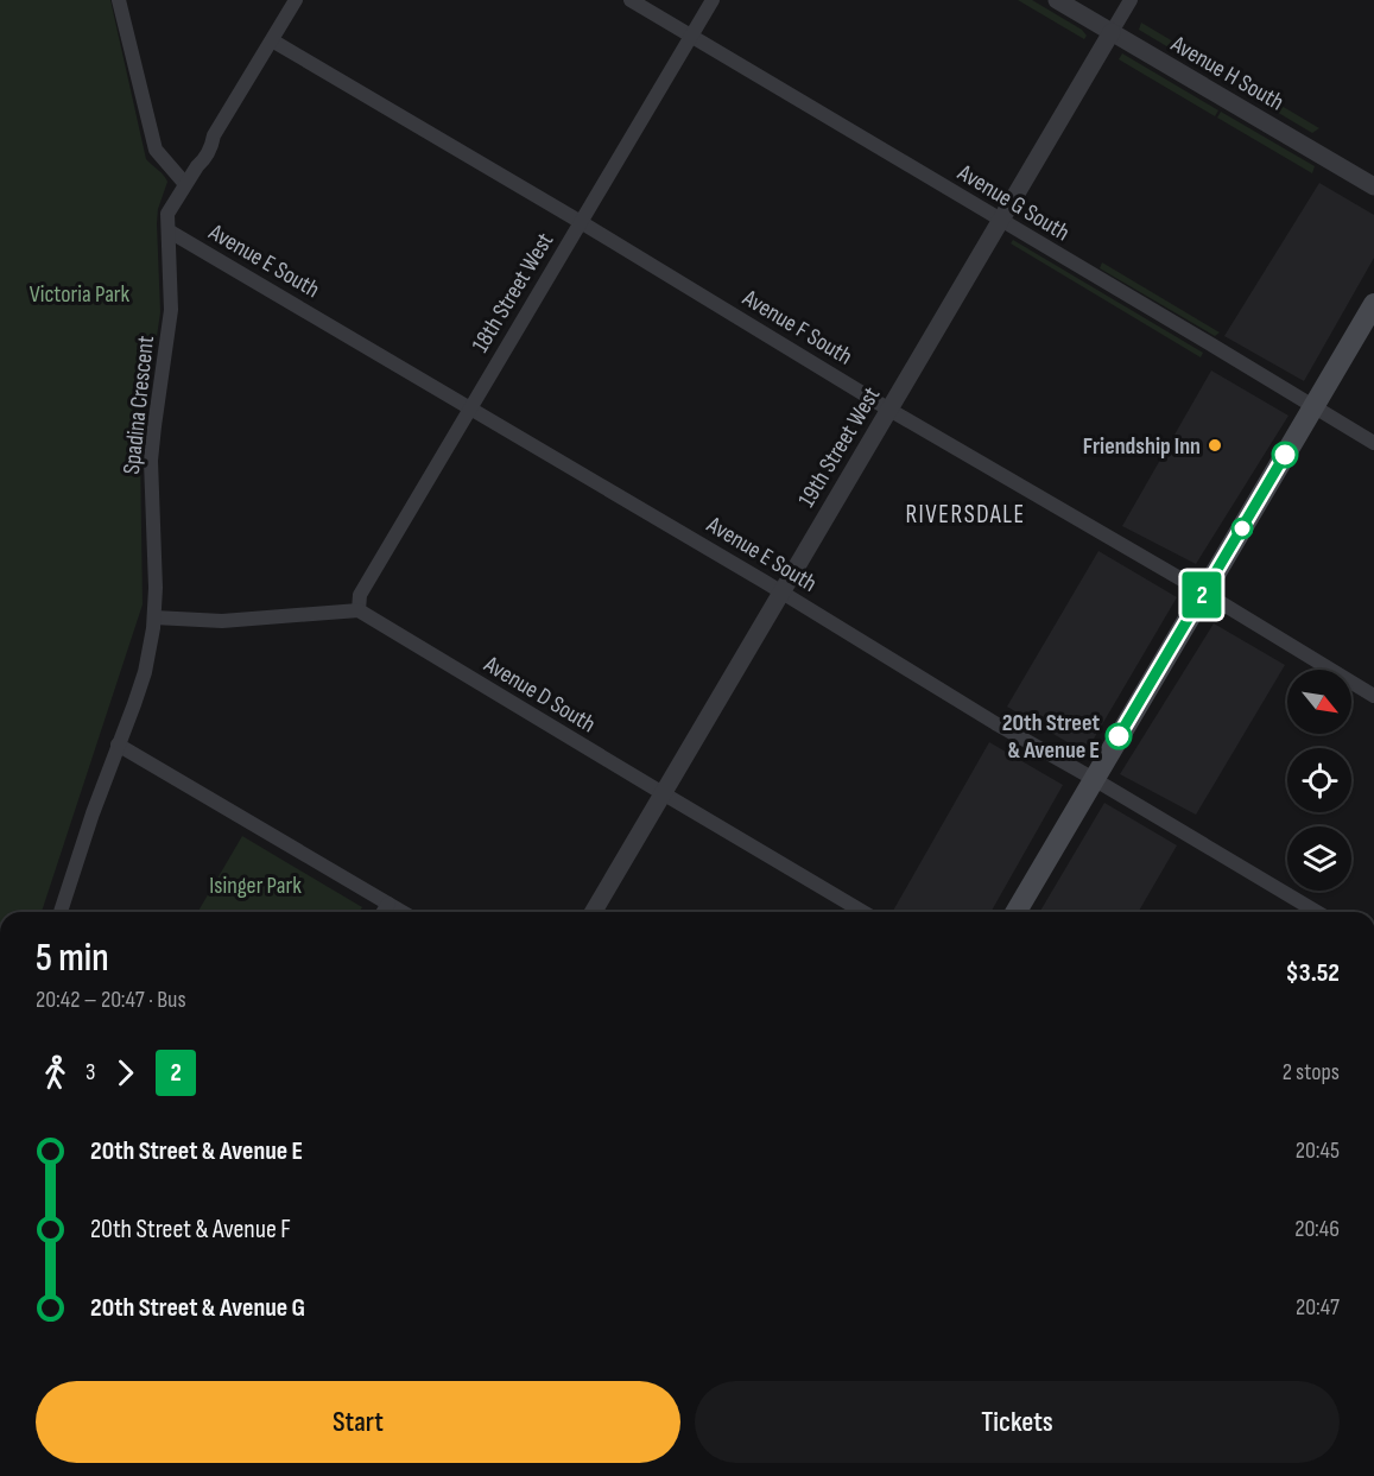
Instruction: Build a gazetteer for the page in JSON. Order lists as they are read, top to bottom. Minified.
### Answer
{"streets":{"street":["Avenue H South","Avenue G South","Avenue E South","18th Street West","Avenue F South","Spadina Crescent","19th Street West","Avenue D South"]},"crossings":[["Avenue H South","19th Street West"],["Avenue G South","18th Street West"],["Avenue G South","19th Street West"],["Avenue E South","18th Street West"],["Avenue E South","Spadina Crescent"],["Avenue E South","19th Street West"],["18th Street West","Avenue F South"],["18th Street West","Avenue D South"],["Avenue F South","Spadina Crescent"],["Avenue F South","19th Street West"],["19th Street West","Avenue D South"]],"districts":["RIVERSDALE"],"parks":["Victoria Park","Isinger Park"],"places":["Friendship Inn","20th Street & Avenue E"],"lines":["bus line 2"],"north":"bottom right","page":{"on_map":"2","heading":["5 min","20:42 – 20:47 · Bus","$3.52"],"legs":["3","2","2 stops"],"list":[{"name":"20th Street & Avenue E","value":"20:45"},{"name":"20th Street & Avenue F","value":"20:46"},{"name":"20th Street & Avenue G","value":"20:47"}],"buttons":["Start","Tickets"]}}
